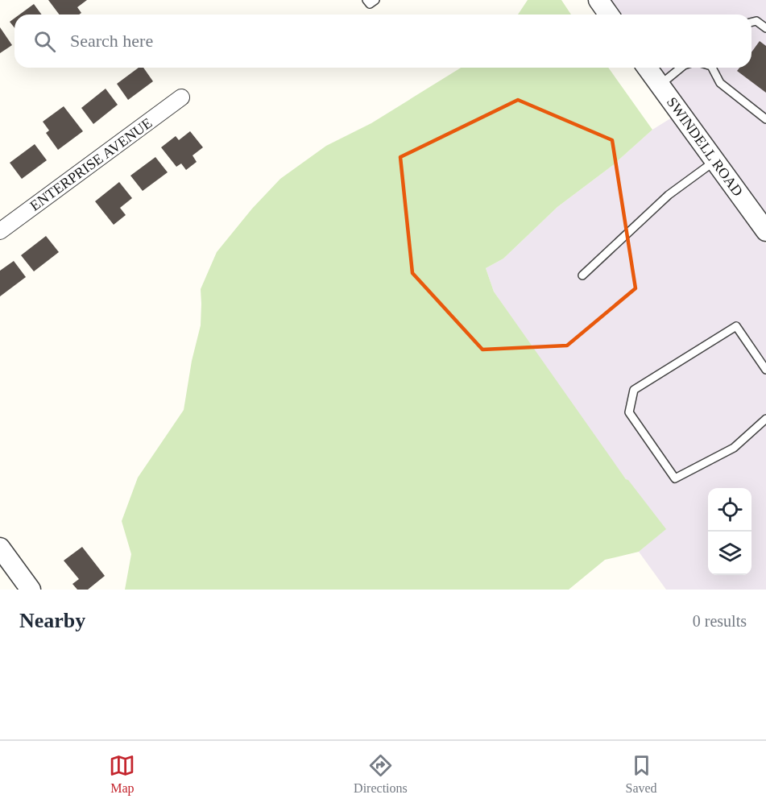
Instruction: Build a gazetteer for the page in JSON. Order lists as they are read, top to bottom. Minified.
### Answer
{"streets":{"street":["SWINDELL ROAD","ENTERPRISE AVENUE"]},"page":{"search":"Search here","heading":["Nearby","0 results"],"nav":["Map","Directions","Saved"]}}
